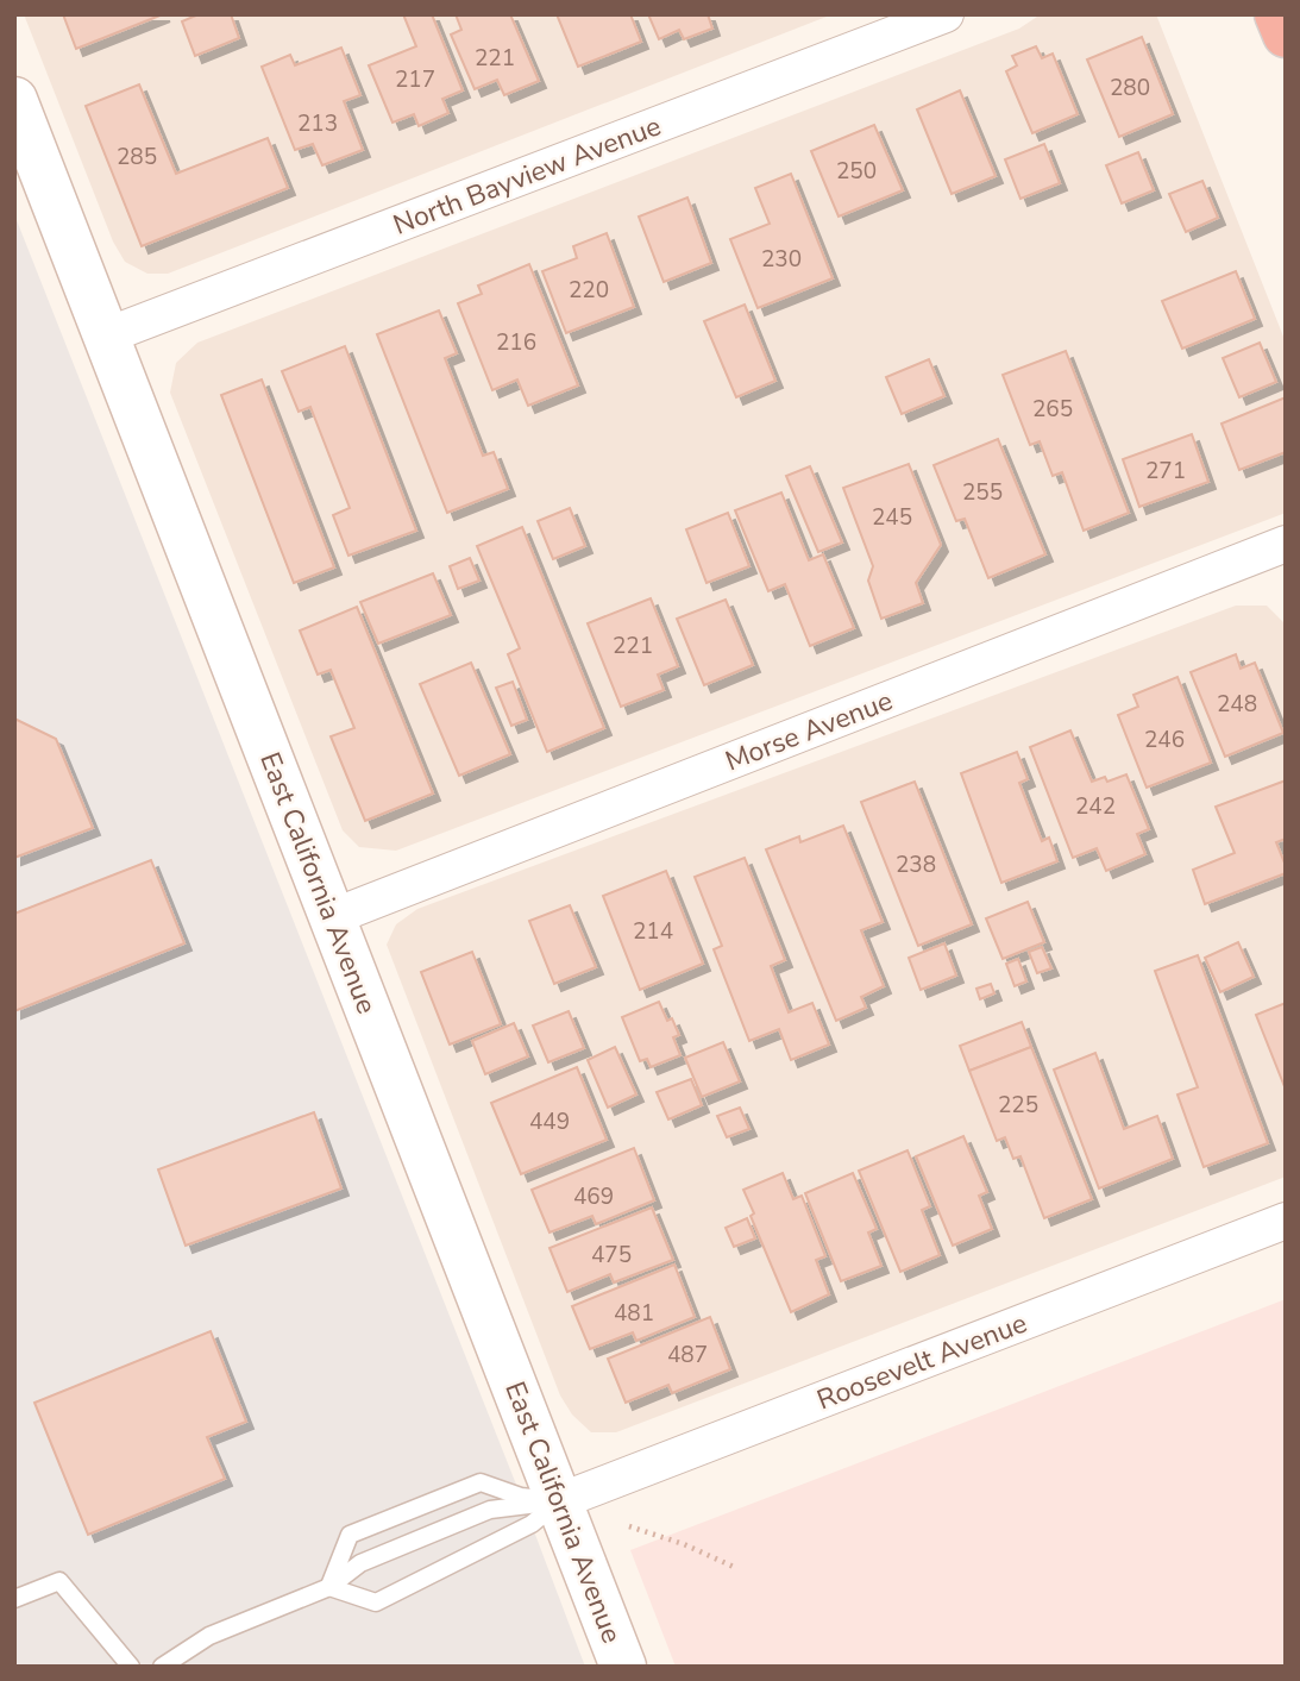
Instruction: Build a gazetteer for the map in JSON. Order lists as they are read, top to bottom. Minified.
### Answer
{"streets":{"street":["North Bayview Avenue","Morse Avenue","East California Avenue","Roosevelt Avenue"]},"crossings":[["North Bayview Avenue","East California Avenue"],["Morse Avenue","East California Avenue"],["East California Avenue","Roosevelt Avenue"]],"house_numbers":["221","217","280","213","285","250","230","220","216","265","271","255","245","221","248","246","242","238","214","225","449","469","475","481","487"]}
